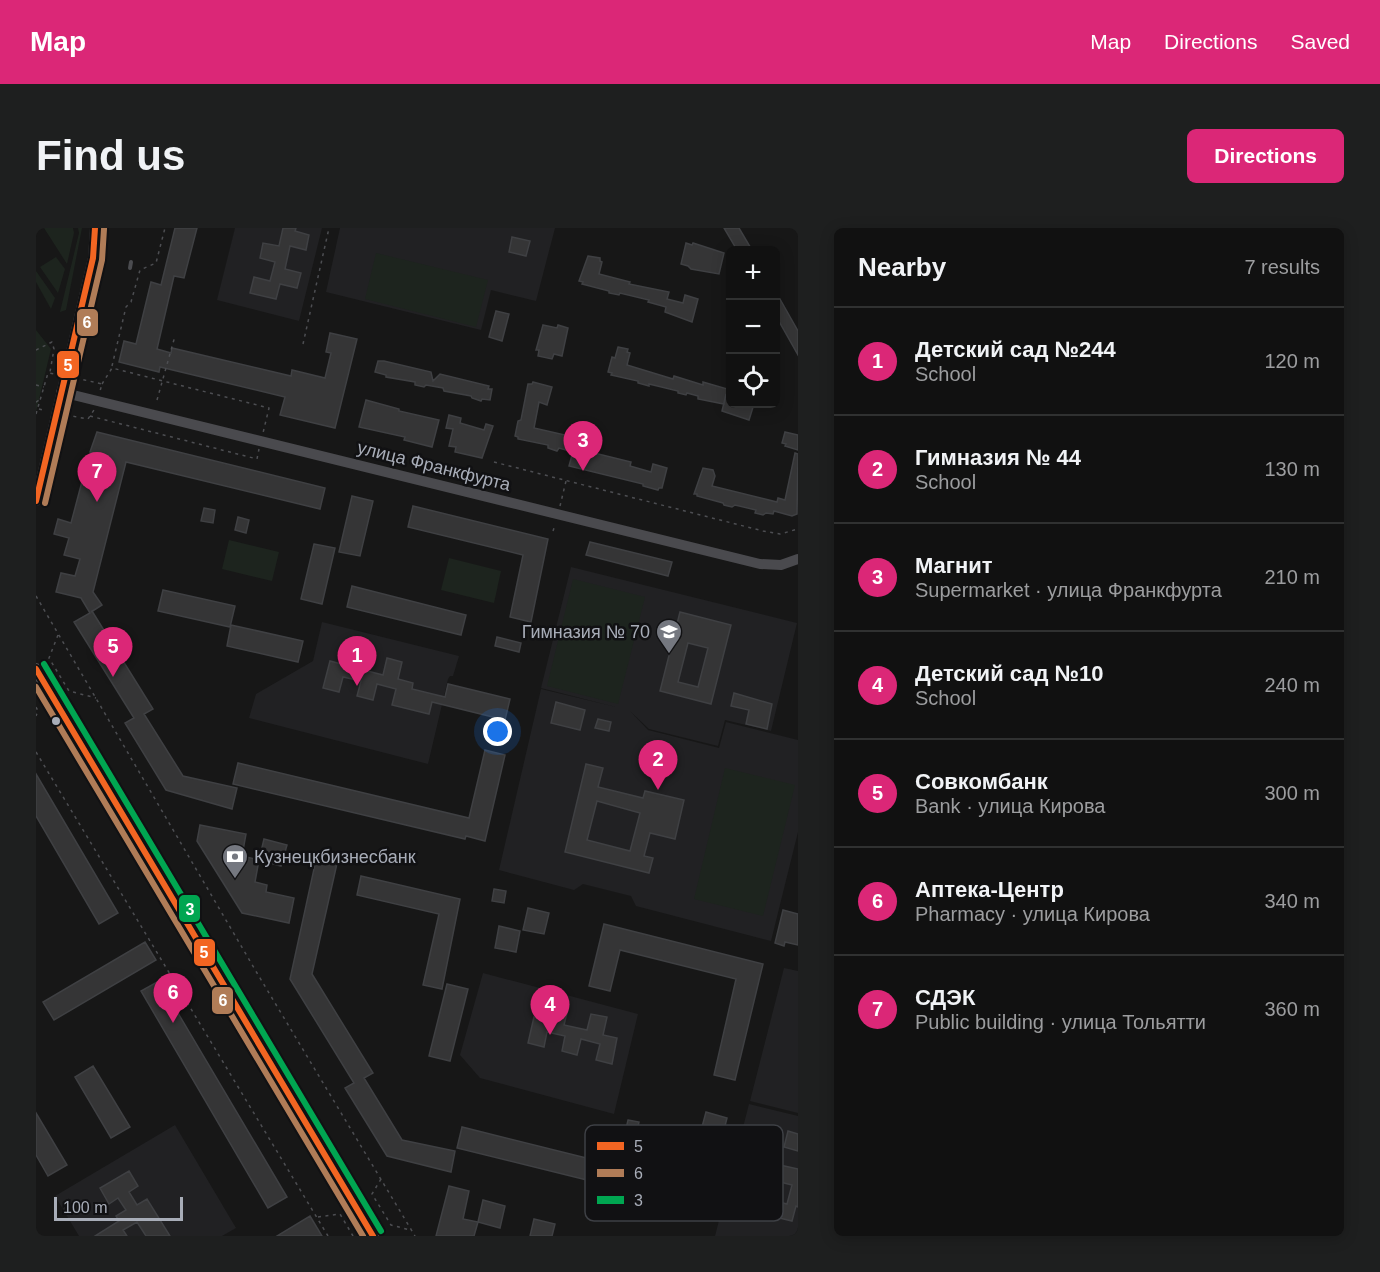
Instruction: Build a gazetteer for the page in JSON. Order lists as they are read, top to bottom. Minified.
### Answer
{"streets":{"street":["улица Франкфурта"]},"places":{"school or university":["Гимназия № 70"],"bank":["Кузнецкбизнесбанк"]},"lines":["transit line 5","transit line 6","transit line 3"],"legend":["5","6","3"],"scale_bar":"100 m","page":{"header":"Map","nav":["Map","Directions","Saved"],"buttons":"Directions","title":"Find us","heading":["Nearby","7 results"],"map_buttons":["+","−"],"list":[{"mark":"1","name":"Детский сад №244","note":"School","value":"120 m"},{"mark":"2","name":"Гимназия № 44","note":"School","value":"130 m"},{"mark":"3","name":"Магнит","note":"Supermarket · улица Франкфурта","value":"210 m"},{"mark":"4","name":"Детский сад №10","note":"School","value":"240 m"},{"mark":"5","name":"Совкомбанк","note":"Bank · улица Кирова","value":"300 m"},{"mark":"6","name":"Аптека-Центр","note":"Pharmacy · улица Кирова","value":"340 m"},{"mark":"7","name":"СДЭК","note":"Public building · улица Тольятти","value":"360 m"}],"pins":["3","7","5","1","2","6","4"],"scale":"100 m"}}
